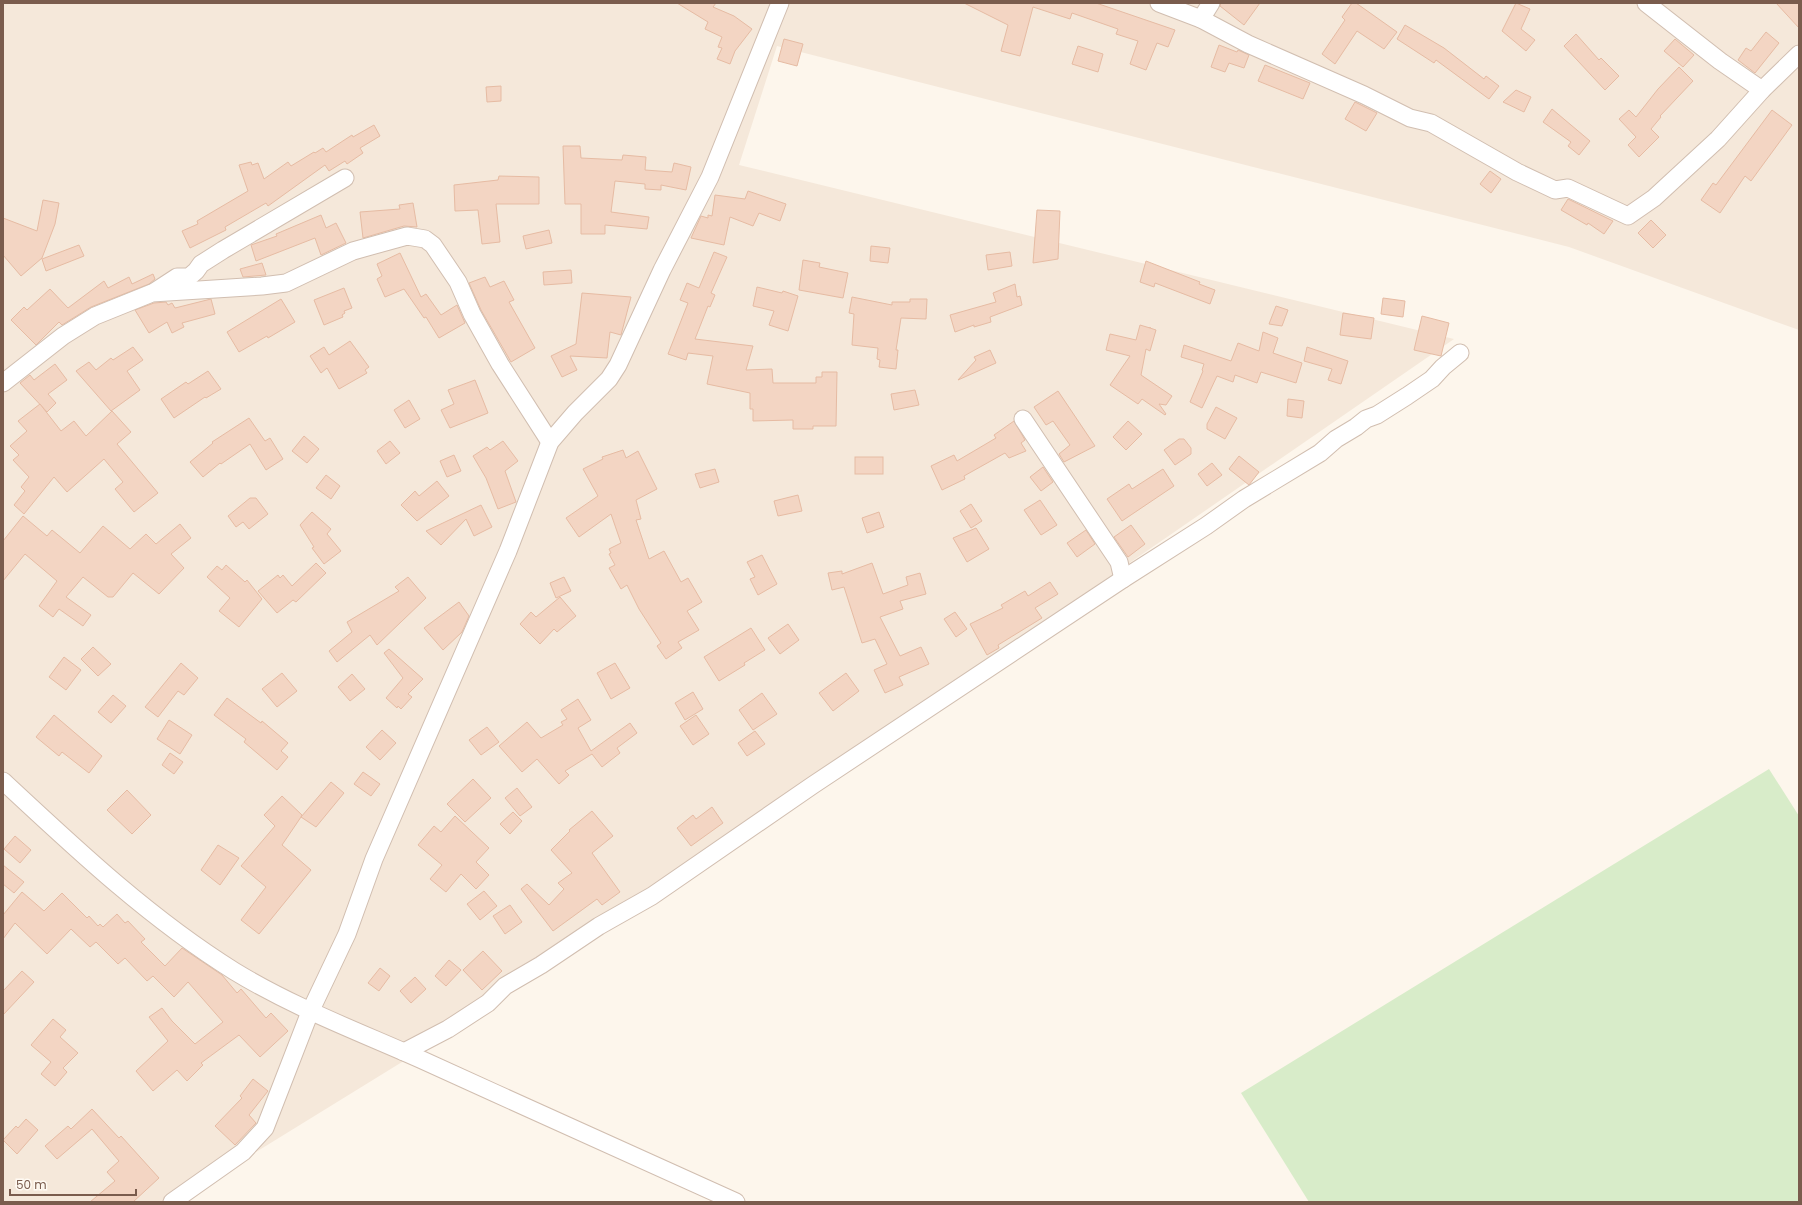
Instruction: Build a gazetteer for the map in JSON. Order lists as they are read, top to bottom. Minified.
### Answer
{"scale_bar":"50 m"}
